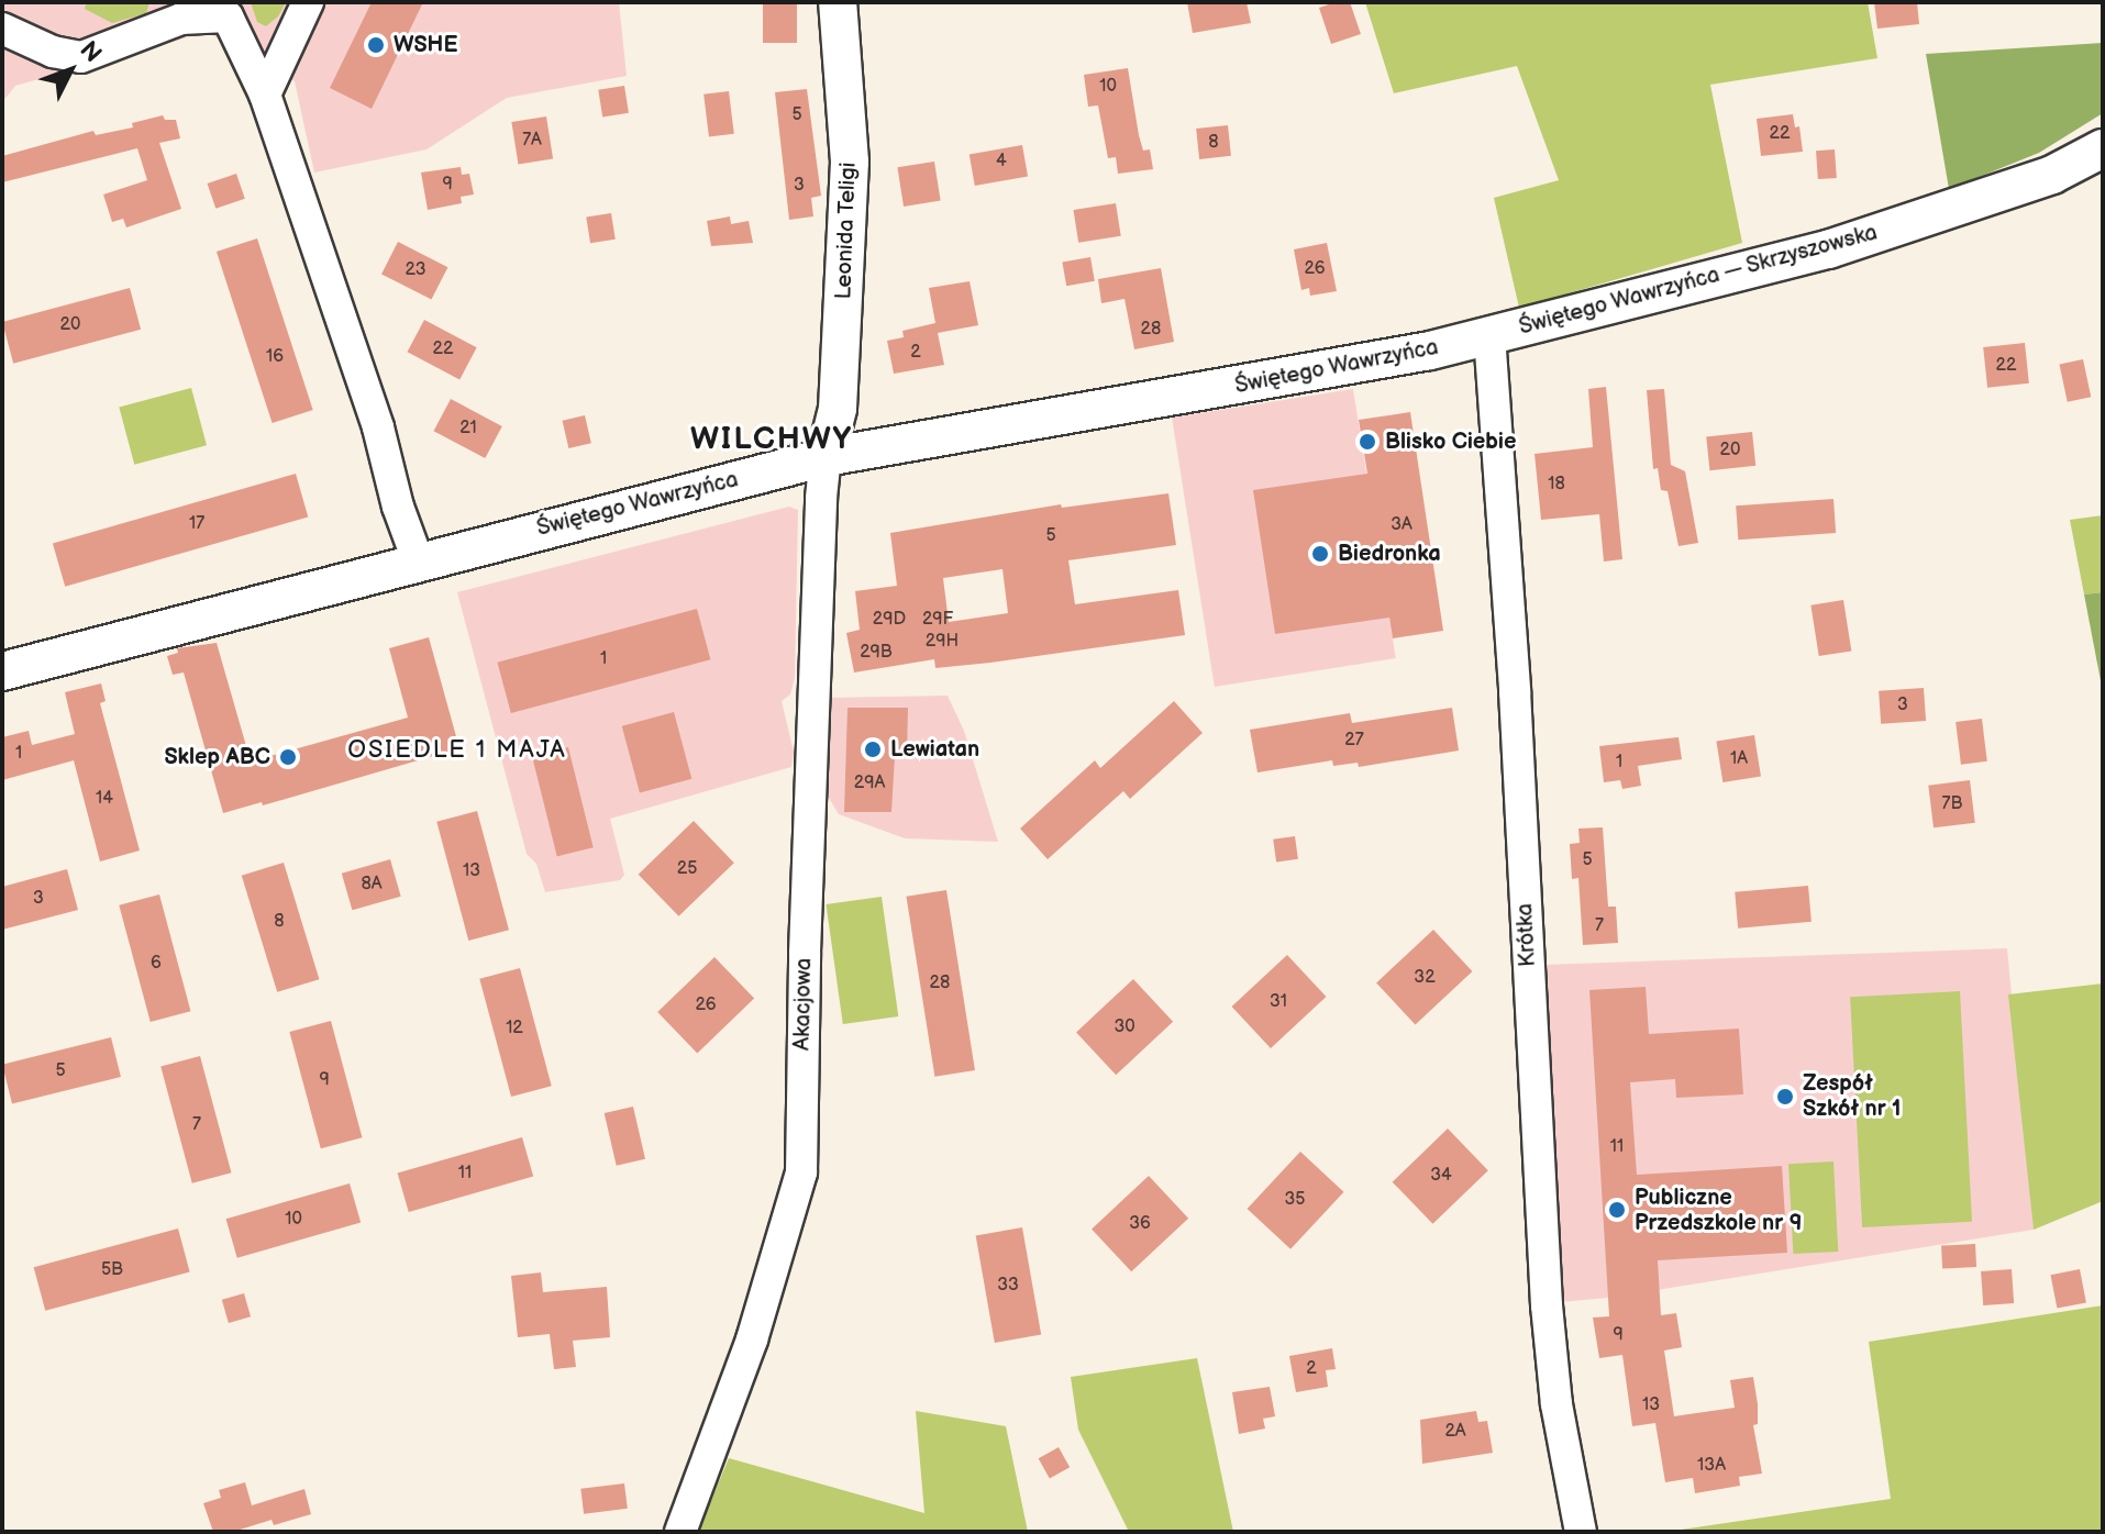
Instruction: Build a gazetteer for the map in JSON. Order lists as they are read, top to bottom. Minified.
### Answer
{"streets":{"street":["Leonida Teligi","Świętego Wawrzyńca — Skrzyszowska","Świętego Wawrzyńca","Krótka","Akacjowa"]},"crossings":[["Leonida Teligi","Świętego Wawrzyńca"],["Leonida Teligi","Akacjowa"],["Świętego Wawrzyńca — Skrzyszowska","Świętego Wawrzyńca"],["Świętego Wawrzyńca — Skrzyszowska","Krótka"],["Świętego Wawrzyńca","Krótka"],["Świętego Wawrzyńca","Akacjowa"]],"districts":["WILCHWY","OSIEDLE 1 MAJA"],"places":["WSHE","Blisko Ciebie","Biedronka","Lewiatan","Sklep ABC","Zespół Szkół nr 1","Publiczne Przedszkole nr 9"],"house_numbers":["10","5","22","7A","8","4","9","3","26","23","20","28","22","2","16","22","21","20","18","17","3A","5","29D","29F","29H","29B","1","3","27","1","1A","1","29A","14","7B","5","25","13","8A","3","8","7","6","32","28","31","26","30","12","5","9","7","11","11","34","35","10","36","5B","33","9","2","13","2A","13A"],"north":"top right"}
